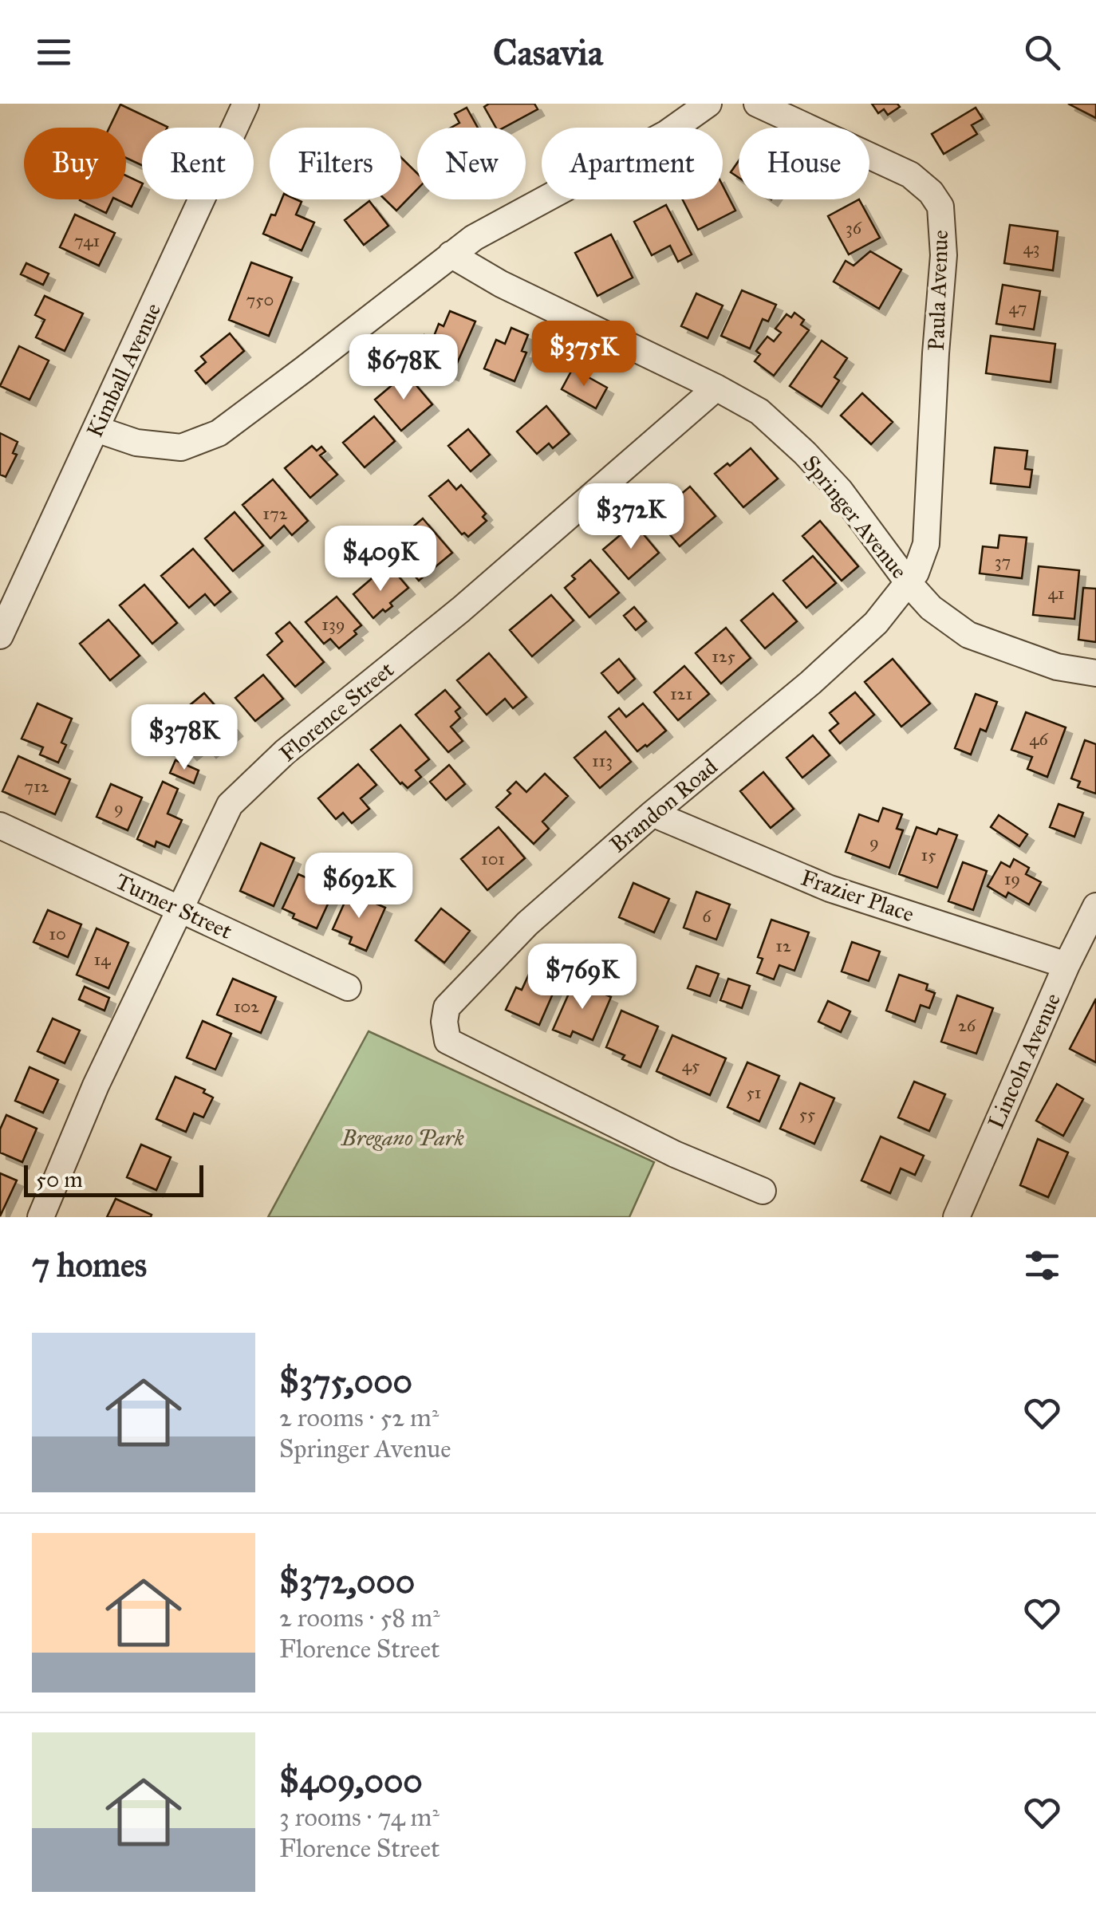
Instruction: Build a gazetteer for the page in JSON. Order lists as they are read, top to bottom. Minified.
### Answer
{"streets":{"street":["Paula Avenue","Kimball Avenue","Springer Avenue","Florence Street","Brandon Road","Frazier Place","Turner Street","Lincoln Avenue"]},"crossings":[["Paula Avenue","Springer Avenue"],["Paula Avenue","Brandon Road"],["Springer Avenue","Florence Street"],["Springer Avenue","Brandon Road"],["Florence Street","Turner Street"],["Brandon Road","Frazier Place"],["Frazier Place","Lincoln Avenue"]],"parks":["Bregano Park"],"house_numbers":["36","741","43","750","47","172","37","41","139","125","121","46","113","712","9","9","15","101","19","6","10","12","14","102","26","45","51","55"],"scale_bar":"50 m","page":{"header":"Casavia","chip":["Buy","Rent","Filters","New","Apartment","House"],"price":["$375K","$678K","$372K","$409K","$378K","$692K","$769K"],"scale":"50 m","heading":"7 homes","list":[{"name":"$375,000","note":"2 rooms · 52 m² · Springer Avenue"},{"name":"$372,000","note":"2 rooms · 58 m² · Florence Street"},{"name":"$409,000","note":"3 rooms · 74 m² · Florence Street"}]}}
